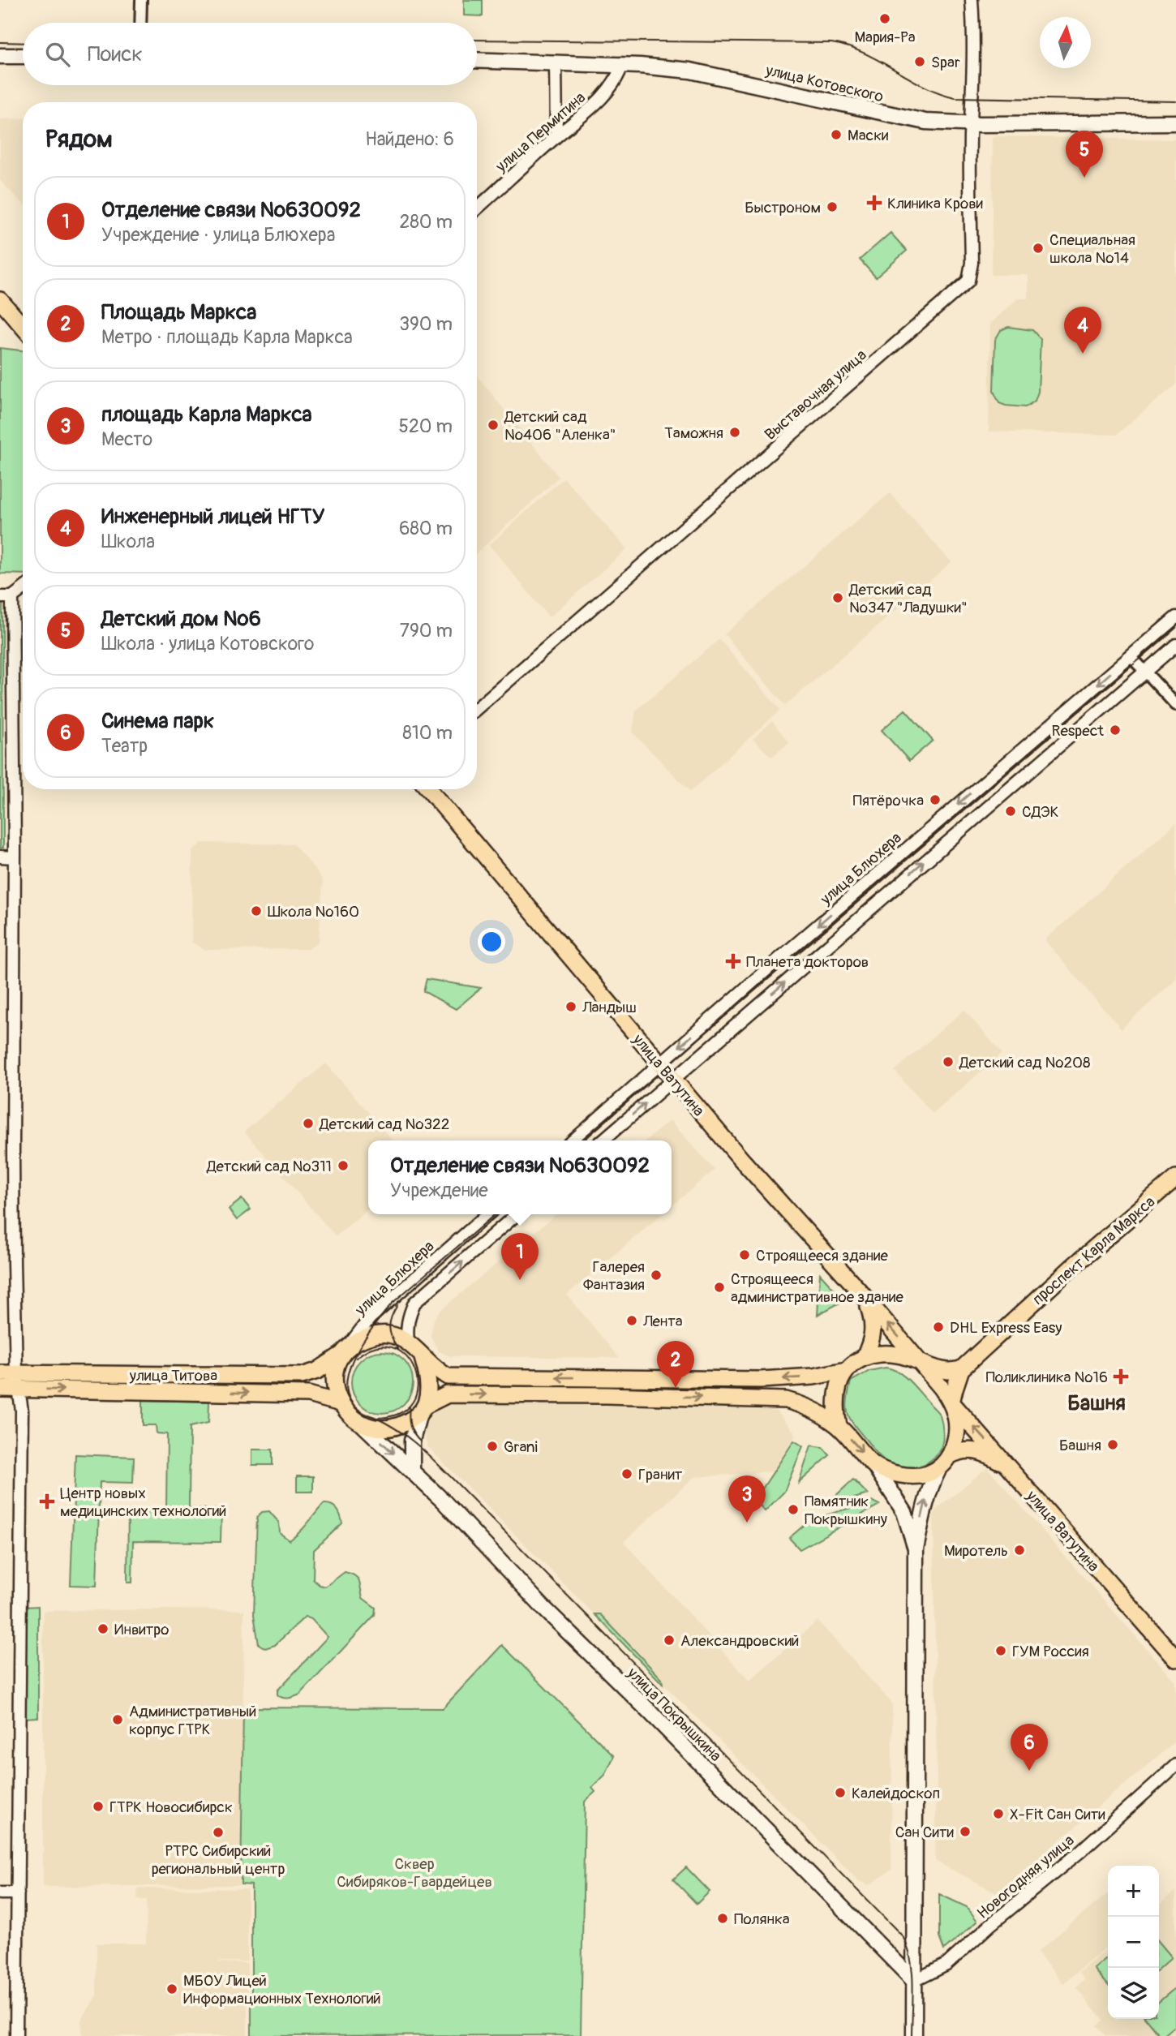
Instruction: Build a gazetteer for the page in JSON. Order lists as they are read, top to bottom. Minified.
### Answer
{"streets":{"main road":["улица Котовского","улица Ватутина","проспект Карла Маркса","улица Титова","улица Покрышкина"],"street":["улица Пермитина","Выставочная улица","улица Блюхера","Новогодняя улица"]},"crossings":[["улица Котовского","улица Пермитина"],["улица Котовского","Выставочная улица"],["улица Блюхера","улица Ватутина"],["улица Блюхера","улица Титова"],["улица Блюхера","улица Покрышкина"],["улица Титова","улица Покрышкина"],["улица Покрышкина","Новогодняя улица"]],"districts":["Башня"],"parks":["Сквер Сибиряков-Гвардейцев"],"places":{"other":["Мария-Ра","Spar","Маски","Быстроном","Специальная школа №14","Детский сад №406 \"Аленка\"","Таможня","Детский сад №347 \"Ладушки\"","Respect","Пятёрочка","СДЭК","Школа №160","Ландыш","Детский сад №208","Детский сад №322","Детский сад №311","Строящееся здание","Галерея Фантазия","Строящееся административное здание","Лента","DHL Express Easy","Башня","Grani","Гранит","Памятник Покрышкину","Миротель","Инвитро","Александровский","ГУМ Россия","Административный корпус ГТРК","Калейдоскоп","ГТРК Новосибирск","X-Fit Сан Сити","Сан Сити","РТРС Сибирский региональный центр","Полянка","МБОУ Лицей Информационных Технологий"],"health":["Клиника Крови","Планета докторов","Поликлиника №16","Центр новых медицинских технологий"]},"north":"top","page":{"search":"Поиск","heading":["Рядом","Найдено: 6"],"pins":["5","4","1","2","3","6"],"list":[{"mark":"1","name":"Отделение связи №630092","note":"Учреждение · улица Блюхера","value":"280 m"},{"mark":"2","name":"Площадь Маркса","note":"Метро · площадь Карла Маркса","value":"390 m"},{"mark":"3","name":"площадь Карла Маркса","note":"Место","value":"520 m"},{"mark":"4","name":"Инженерный лицей НГТУ","note":"Школа","value":"680 m"},{"mark":"5","name":"Детский дом №6","note":"Школа · улица Котовского","value":"790 m"},{"mark":"6","name":"Синема парк","note":"Театр","value":"810 m"}],"popup":["Отделение связи №630092","Учреждение"],"map_buttons":["+","−"]}}
